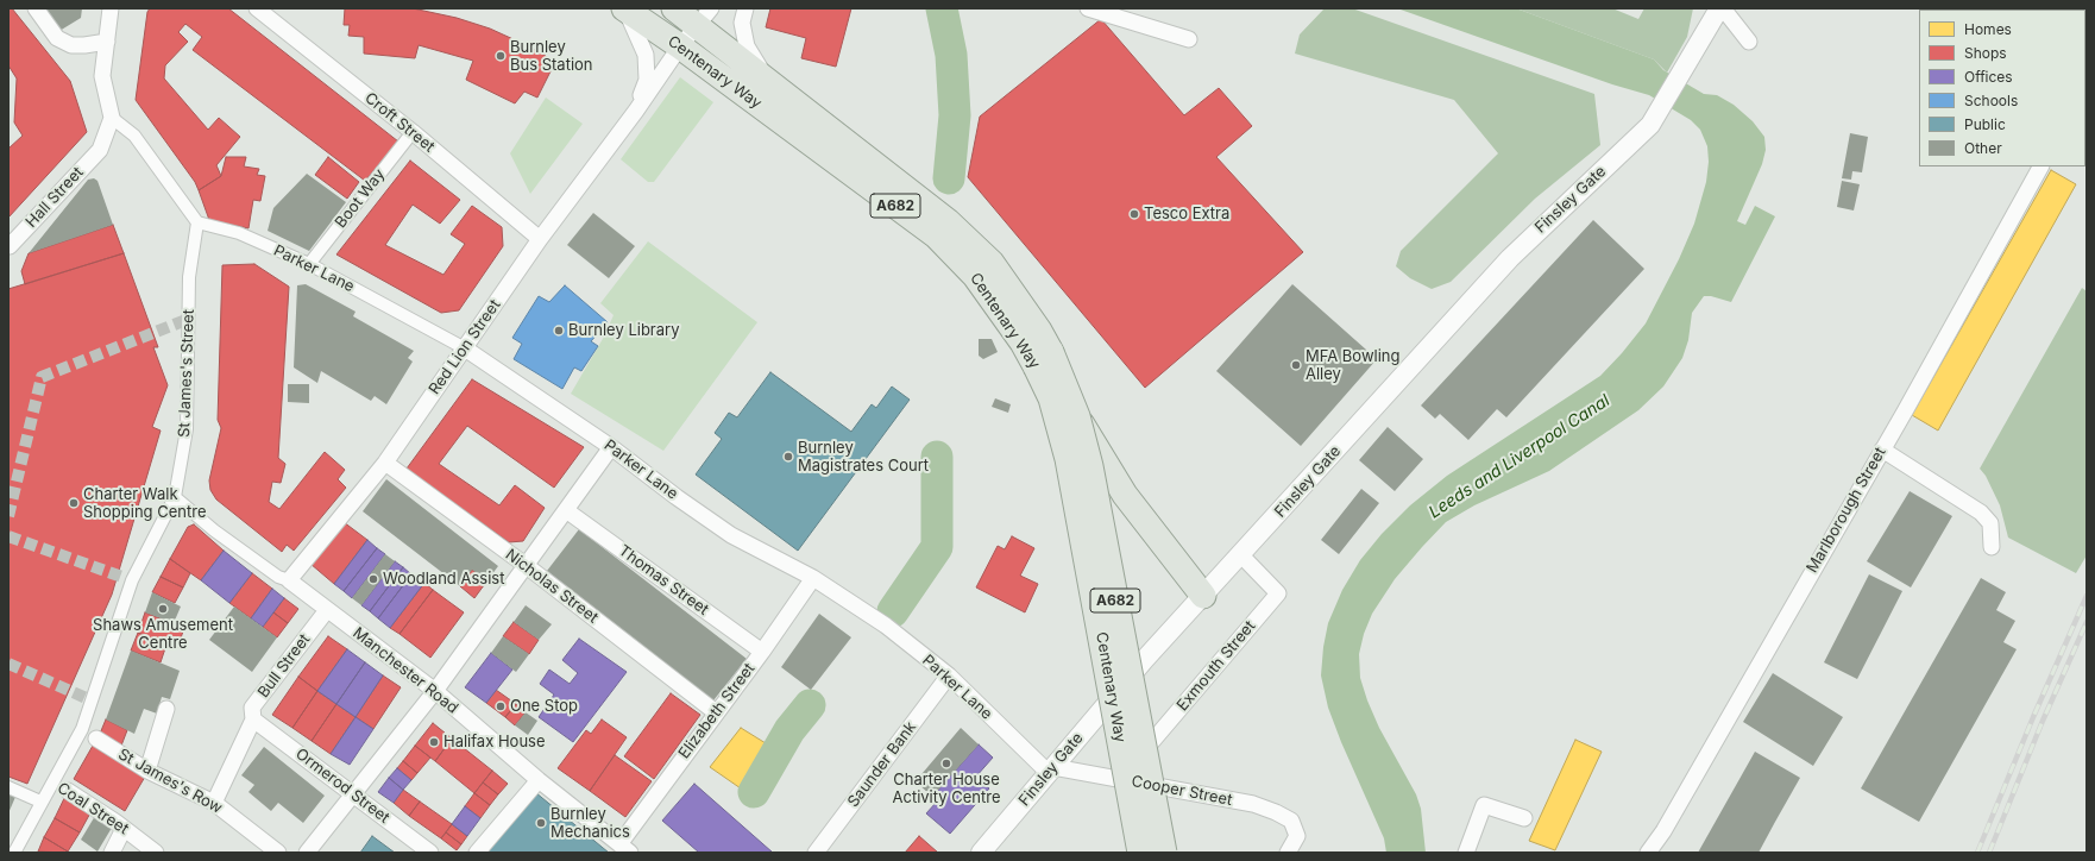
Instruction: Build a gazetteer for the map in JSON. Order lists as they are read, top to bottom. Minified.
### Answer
{"streets":{"main road":["Centenary Way","A682"],"street":["Croft Street","Hall Street","Boot Way","Finsley Gate","Parker Lane","Red Lion Street","St James's Street","Marlborough Street","Thomas Street","Nicholas Street","Bull Street","Exmouth Street","Manchester Road","Elizabeth Street","Saunder Bank","St James's Row","Ormerod Street","Cooper Street","Coal Street"]},"crossings":[["Centenary Way","A682"],["Centenary Way","Red Lion Street"],["Croft Street","Boot Way"],["Croft Street","Red Lion Street"],["Boot Way","Parker Lane"],["Finsley Gate","A682"],["Finsley Gate","Parker Lane"],["Finsley Gate","Exmouth Street"],["Finsley Gate","Cooper Street"],["Parker Lane","Red Lion Street"],["Parker Lane","St James's Street"],["Parker Lane","Elizabeth Street"],["Parker Lane","Saunder Bank"],["Parker Lane","Cooper Street"],["Red Lion Street","Nicholas Street"],["Red Lion Street","Manchester Road"],["St James's Street","Manchester Road"],["St James's Street","St James's Row"],["St James's Street","Coal Street"],["Thomas Street","Elizabeth Street"],["Nicholas Street","Elizabeth Street"],["Bull Street","Manchester Road"],["Bull Street","St James's Row"],["Bull Street","Ormerod Street"],["Exmouth Street","Cooper Street"],["Manchester Road","Elizabeth Street"]],"water":["Leeds and Liverpool Canal"],"places":["Burnley Bus Station","Tesco Extra","Burnley Library","MFA Bowling Alley","Burnley Magistrates Court","Charter Walk Shopping Centre","Woodland Assist","Shaws Amusement Centre","One Stop","Halifax House","Charter House Activity Centre","Burnley Mechanics"],"legend":["Homes","Shops","Offices","Schools","Public","Other"]}
